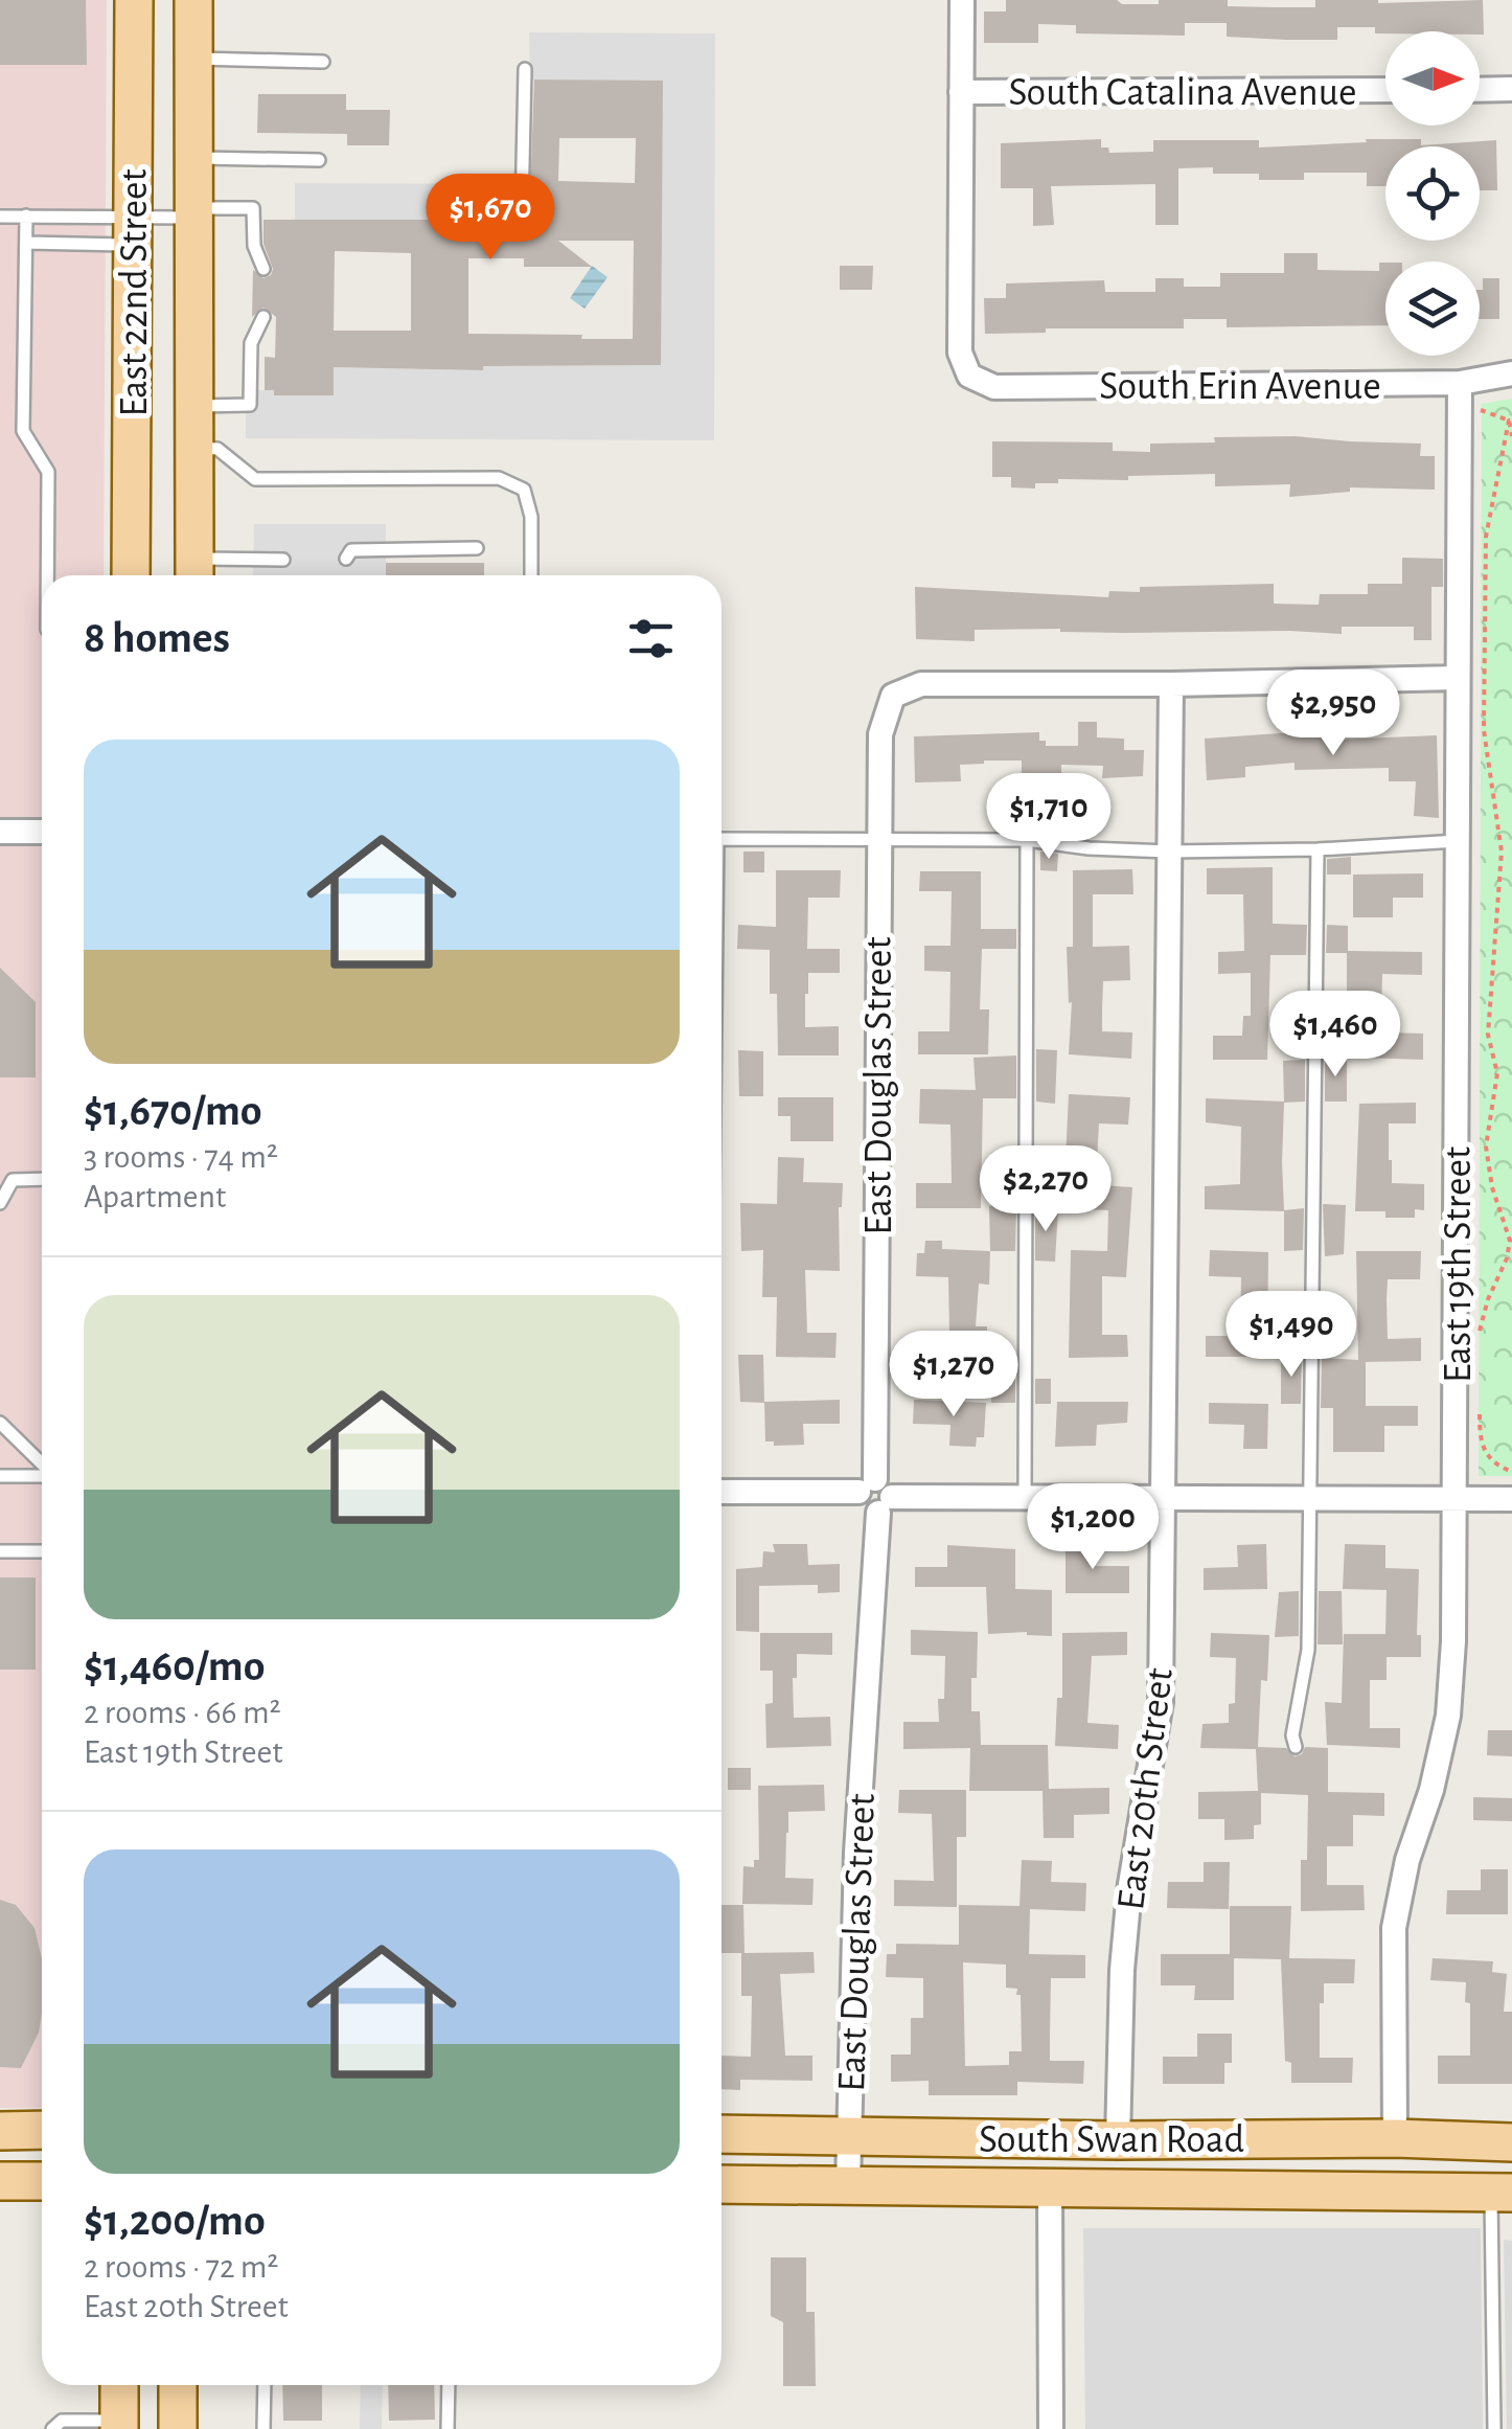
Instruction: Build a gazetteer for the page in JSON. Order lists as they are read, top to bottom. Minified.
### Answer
{"streets":{"main road":["East 22nd Street","South Swan Road"],"street":["South Catalina Avenue","South Erin Avenue","East Douglas Street","East 19th Street","East 20th Street"]},"crossings":[["South Catalina Avenue","South Erin Avenue"],["South Erin Avenue","East 19th Street"],["East Douglas Street","East 20th Street"],["East Douglas Street","South Swan Road"],["East 19th Street","South Swan Road"],["East 20th Street","South Swan Road"]],"north":"right","page":{"price":["$1,670","$2,950","$1,710","$1,460","$2,270","$1,490","$1,270","$1,200"],"heading":"8 homes","list":[{"name":"$1,670/mo","note":"3 rooms · 74 m² · Apartment"},{"name":"$1,460/mo","note":"2 rooms · 66 m² · East 19th Street"},{"name":"$1,200/mo","note":"2 rooms · 72 m² · East 20th Street"}]}}
